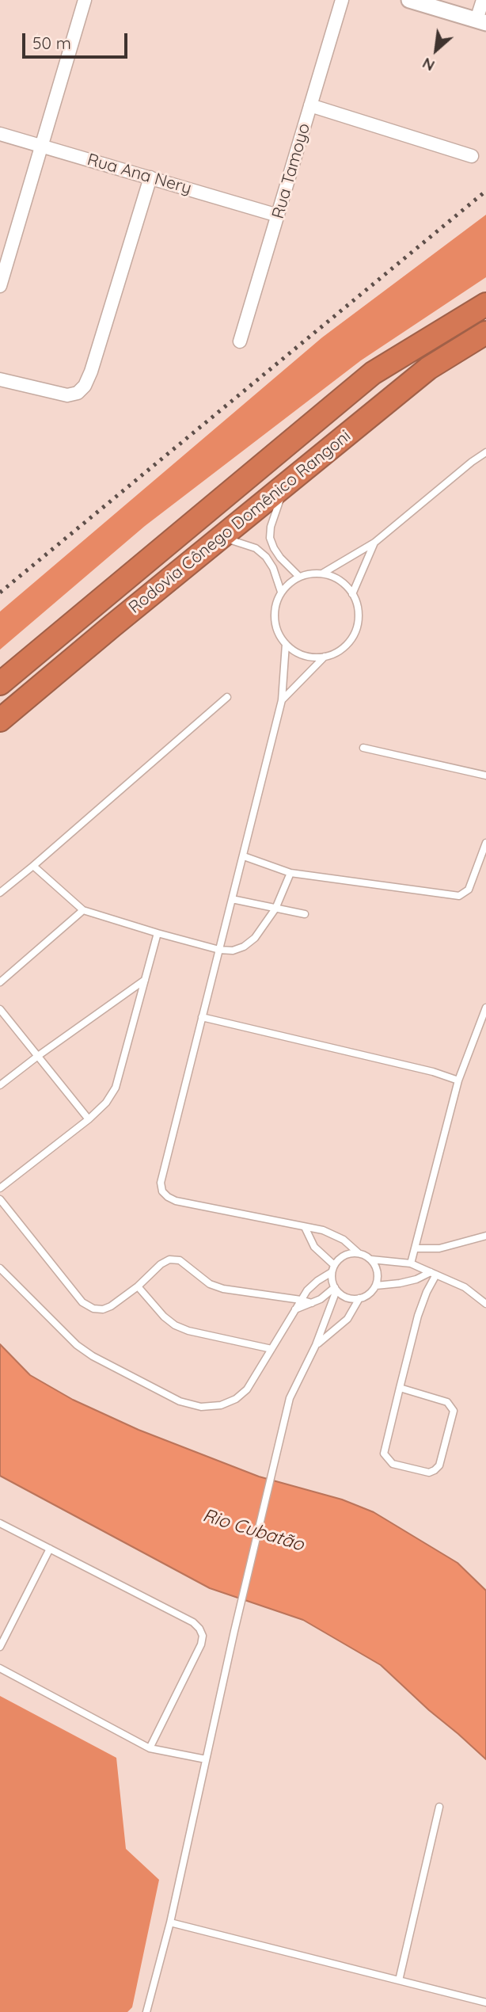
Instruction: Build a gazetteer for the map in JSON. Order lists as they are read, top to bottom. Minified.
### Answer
{"streets":{"highway":["Rodovia Cônego Domênico Rangoni"],"street":["Rua Tamoyo","Rua Ana Nery"]},"crossings":[["Rua Tamoyo","Rua Ana Nery"]],"water":["Rio Cubatão"],"scale_bar":"50 m","north":"bottom left"}
